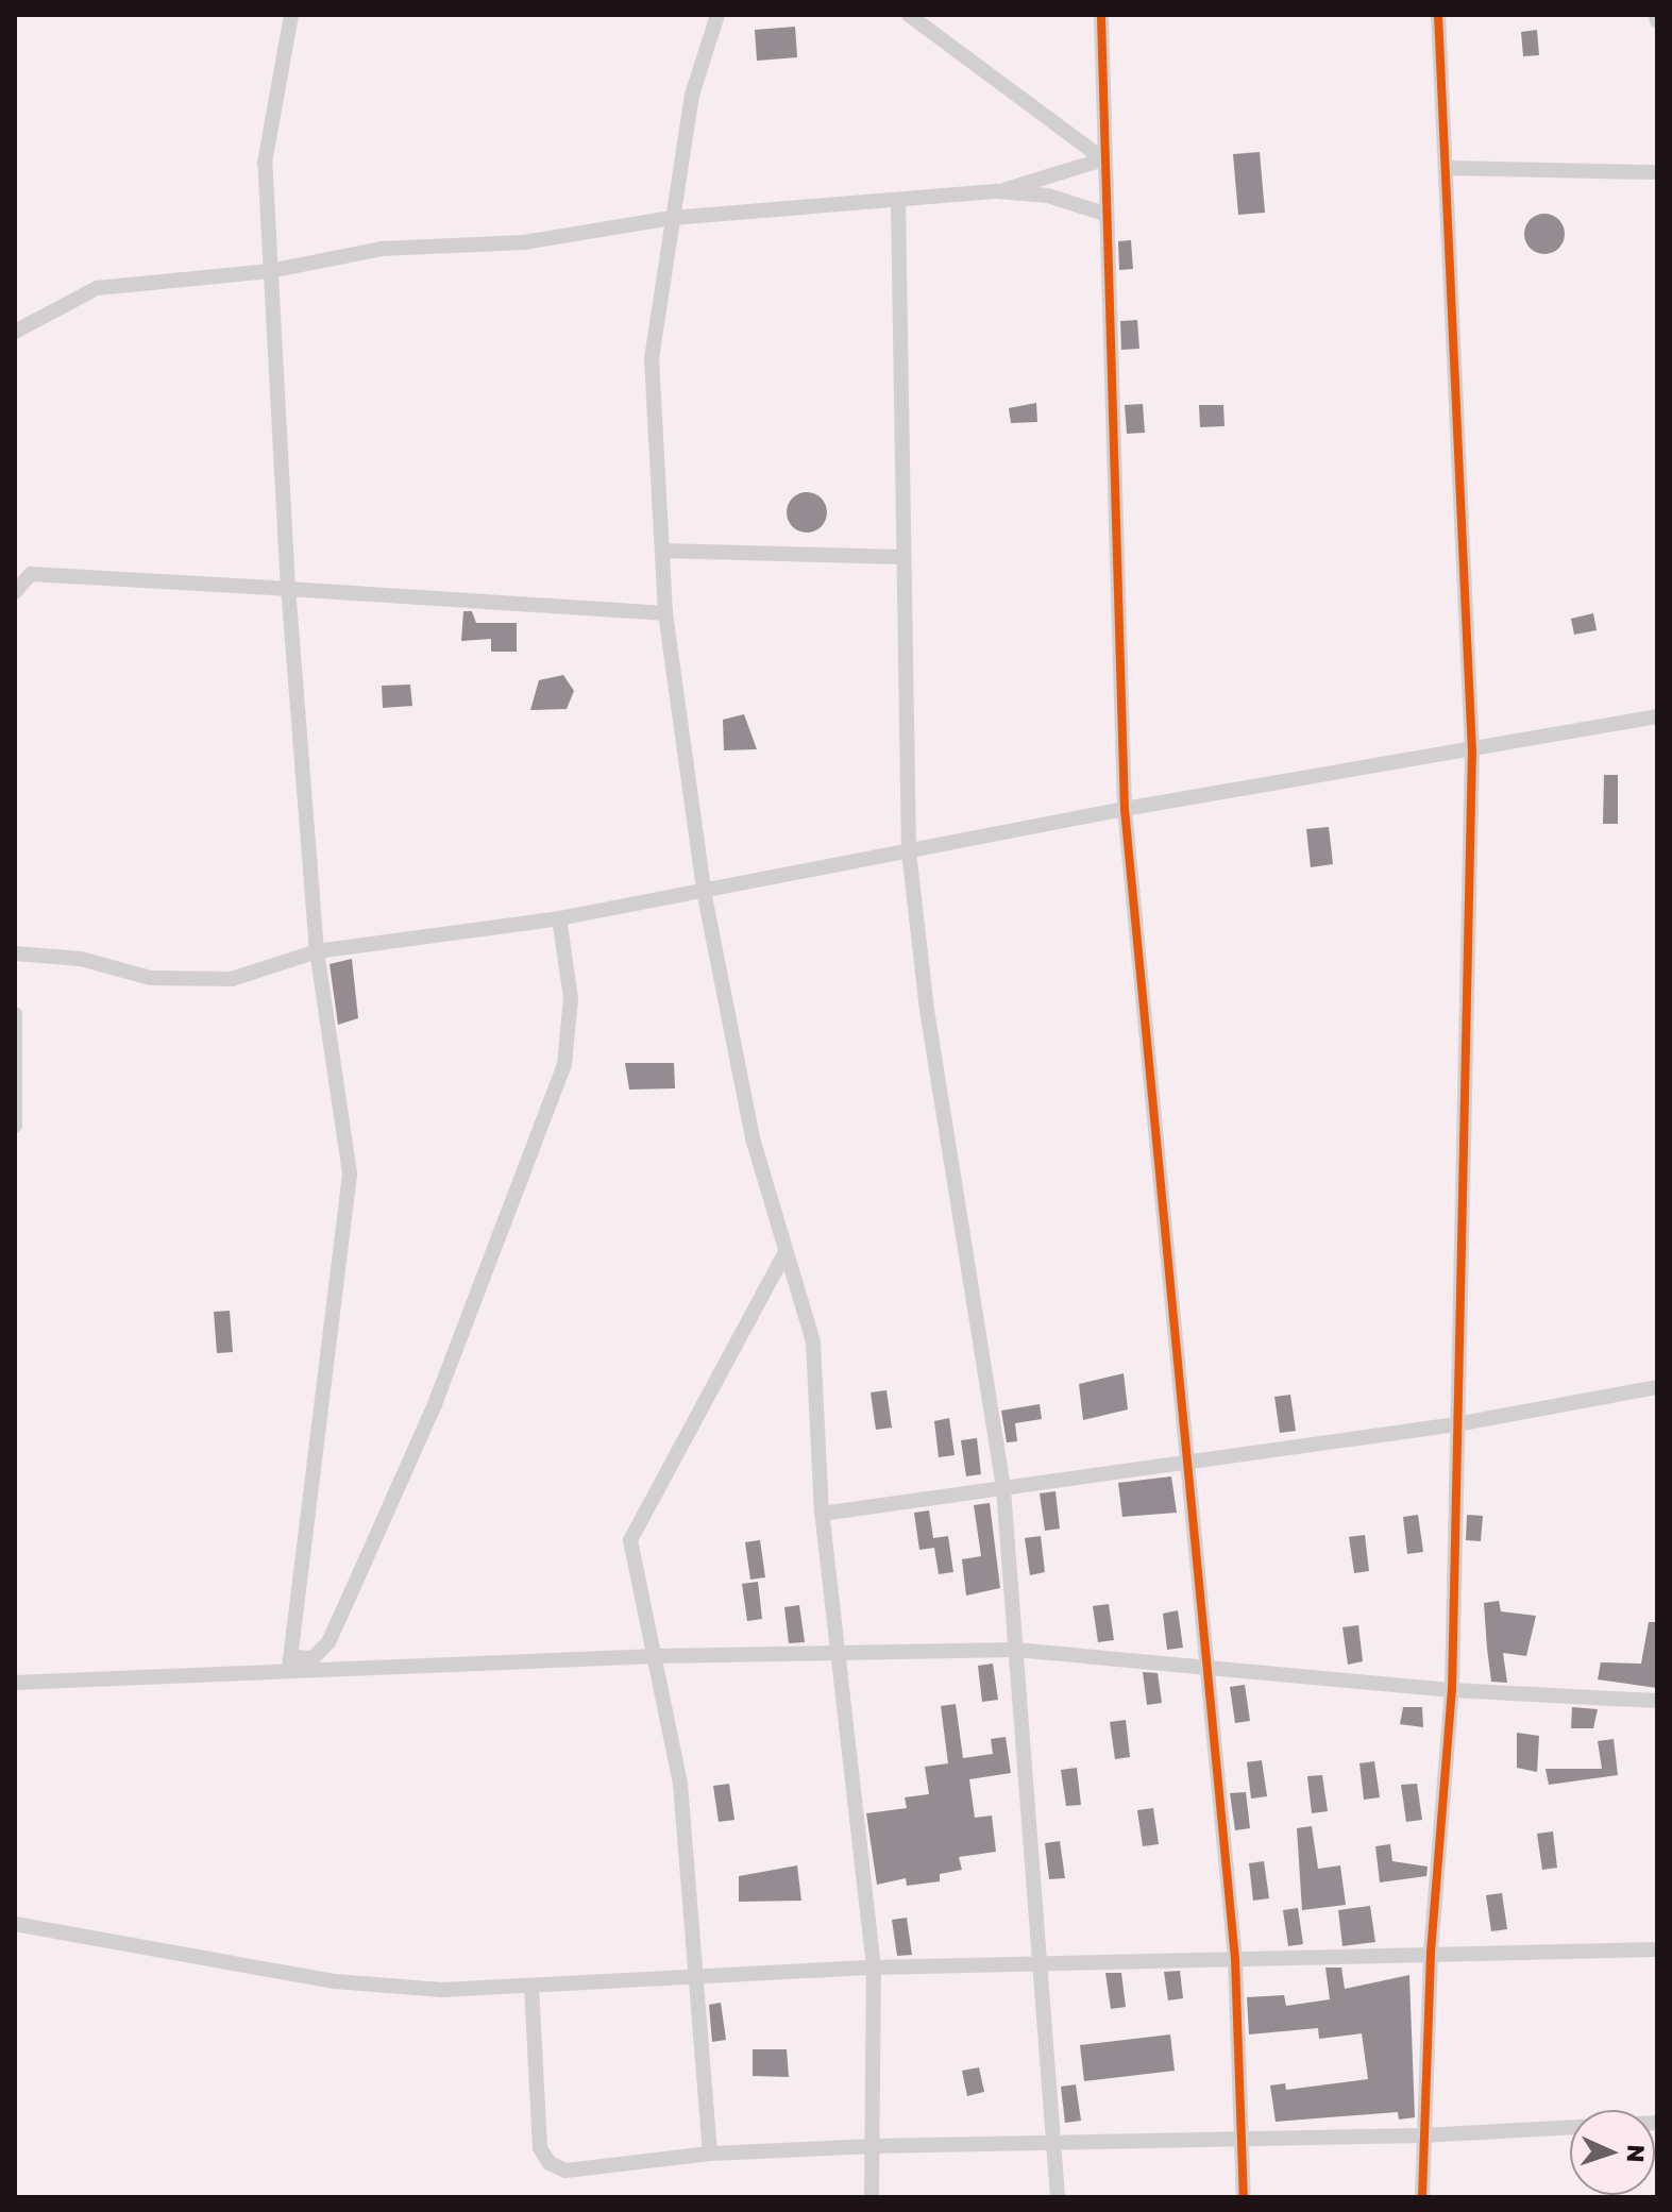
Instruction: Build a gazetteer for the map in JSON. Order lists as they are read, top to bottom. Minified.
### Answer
{"north":"right"}
